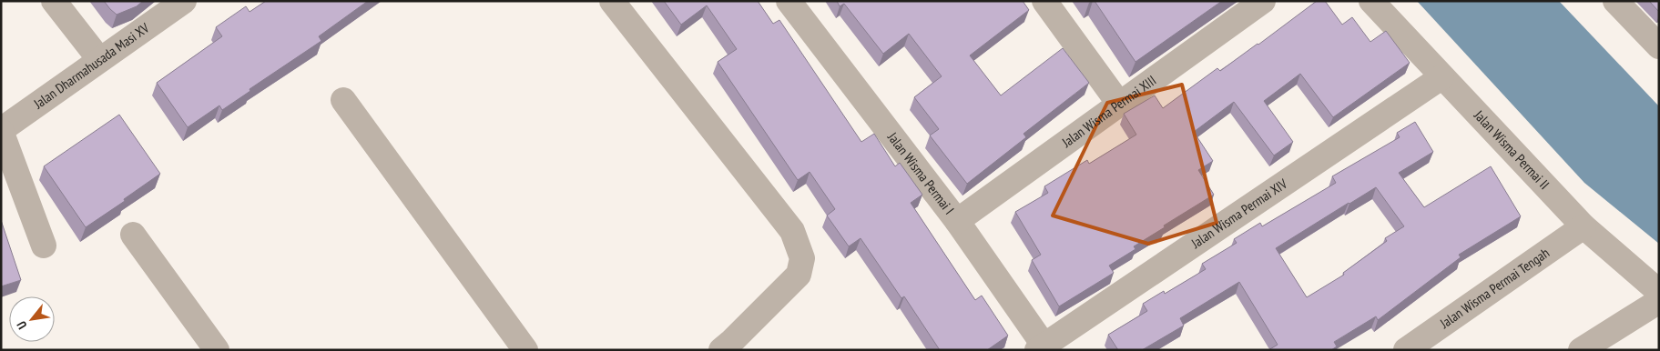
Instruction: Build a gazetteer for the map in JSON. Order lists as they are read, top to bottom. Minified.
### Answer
{"streets":{"street":["Jalan Dharmahusada Masi XV","Jalan Wisma Permai XIII","Jalan Wisma Permai II","Jalan Wisma Permai I","Jalan Wisma Permai XIV","Jalan Wisma Permai Tengah"]},"crossings":[["Jalan Wisma Permai XIII","Jalan Wisma Permai I"],["Jalan Wisma Permai II","Jalan Wisma Permai XIV"],["Jalan Wisma Permai II","Jalan Wisma Permai Tengah"],["Jalan Wisma Permai I","Jalan Wisma Permai XIV"]],"north":"bottom left"}
